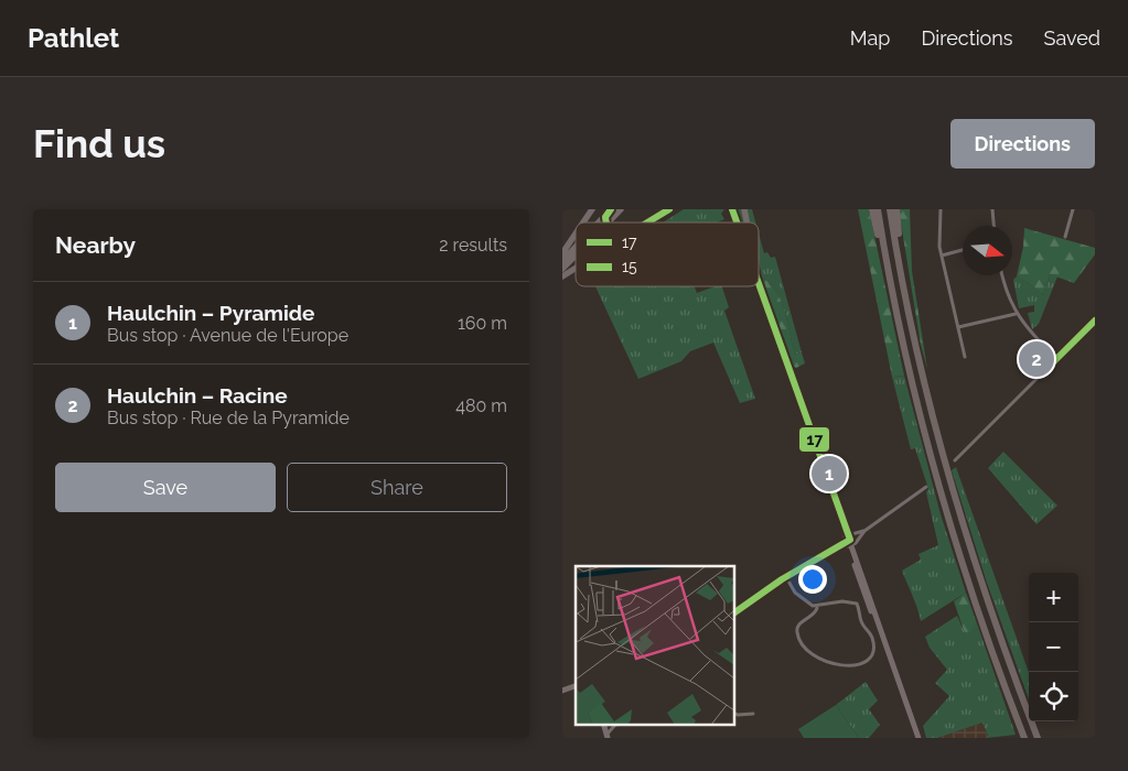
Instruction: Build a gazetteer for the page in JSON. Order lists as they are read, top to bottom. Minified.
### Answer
{"lines":["transit line 17","transit line 15"],"legend":["17","15"],"north":"right","page":{"header":"Pathlet","nav":["Map","Directions","Saved"],"buttons":["Directions",["Save","Share"]],"title":"Find us","heading":["Nearby","2 results"],"list":[{"mark":"1","name":"Haulchin – Pyramide","note":"Bus stop · Avenue de l'Europe","value":"160 m"},{"mark":"2","name":"Haulchin – Racine","note":"Bus stop · Rue de la Pyramide","value":"480 m"}],"pins":["2","1"],"map_buttons":["+","−"]}}
